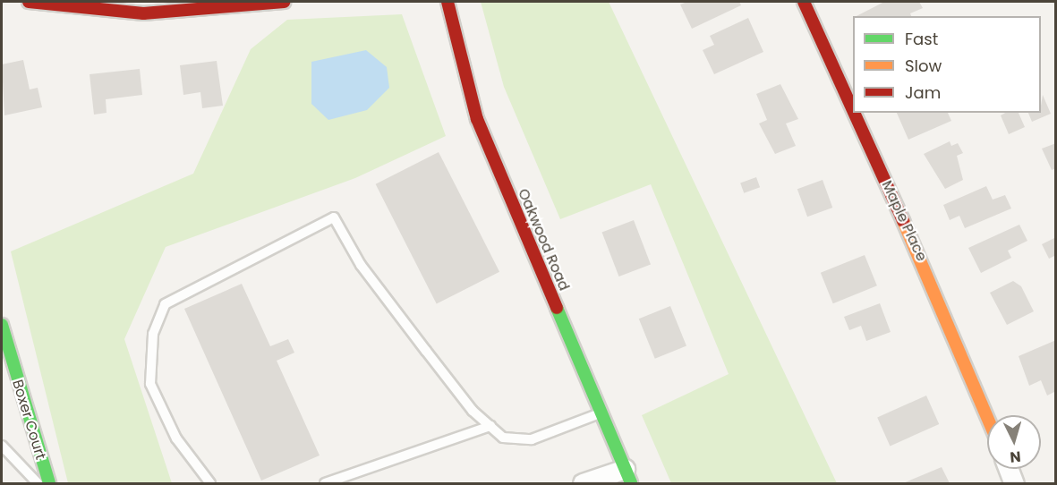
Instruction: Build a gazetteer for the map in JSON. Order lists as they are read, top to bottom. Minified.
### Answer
{"streets":{"street":["Maple Place","Oakwood Road","Boxer Court"]},"legend":["Fast","Slow","Jam"],"north":"bottom"}
